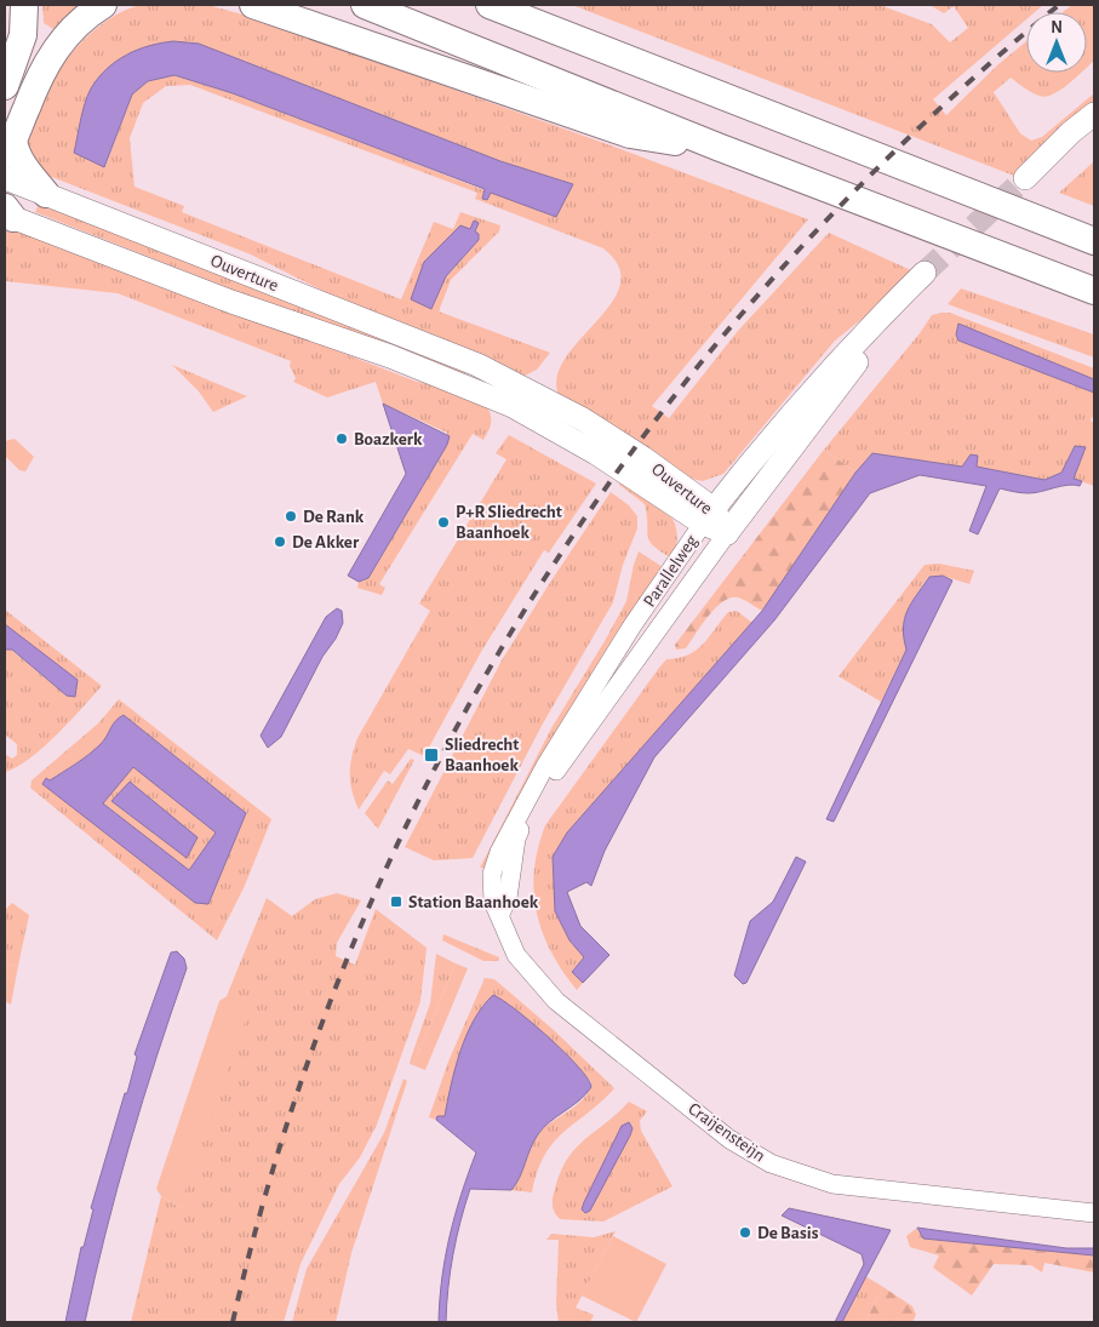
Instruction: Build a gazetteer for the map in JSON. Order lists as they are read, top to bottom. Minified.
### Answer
{"streets":{"main road":["Ouverture","Parallelweg"],"street":["Craijensteijn"]},"crossings":[["Ouverture","Parallelweg"],["Parallelweg","Craijensteijn"]],"places":{"other":["Boazkerk","De Rank","P+R Sliedrecht Baanhoek","De Akker","De Basis"],"transit":["Sliedrecht Baanhoek","Station Baanhoek"]},"north":"top"}
